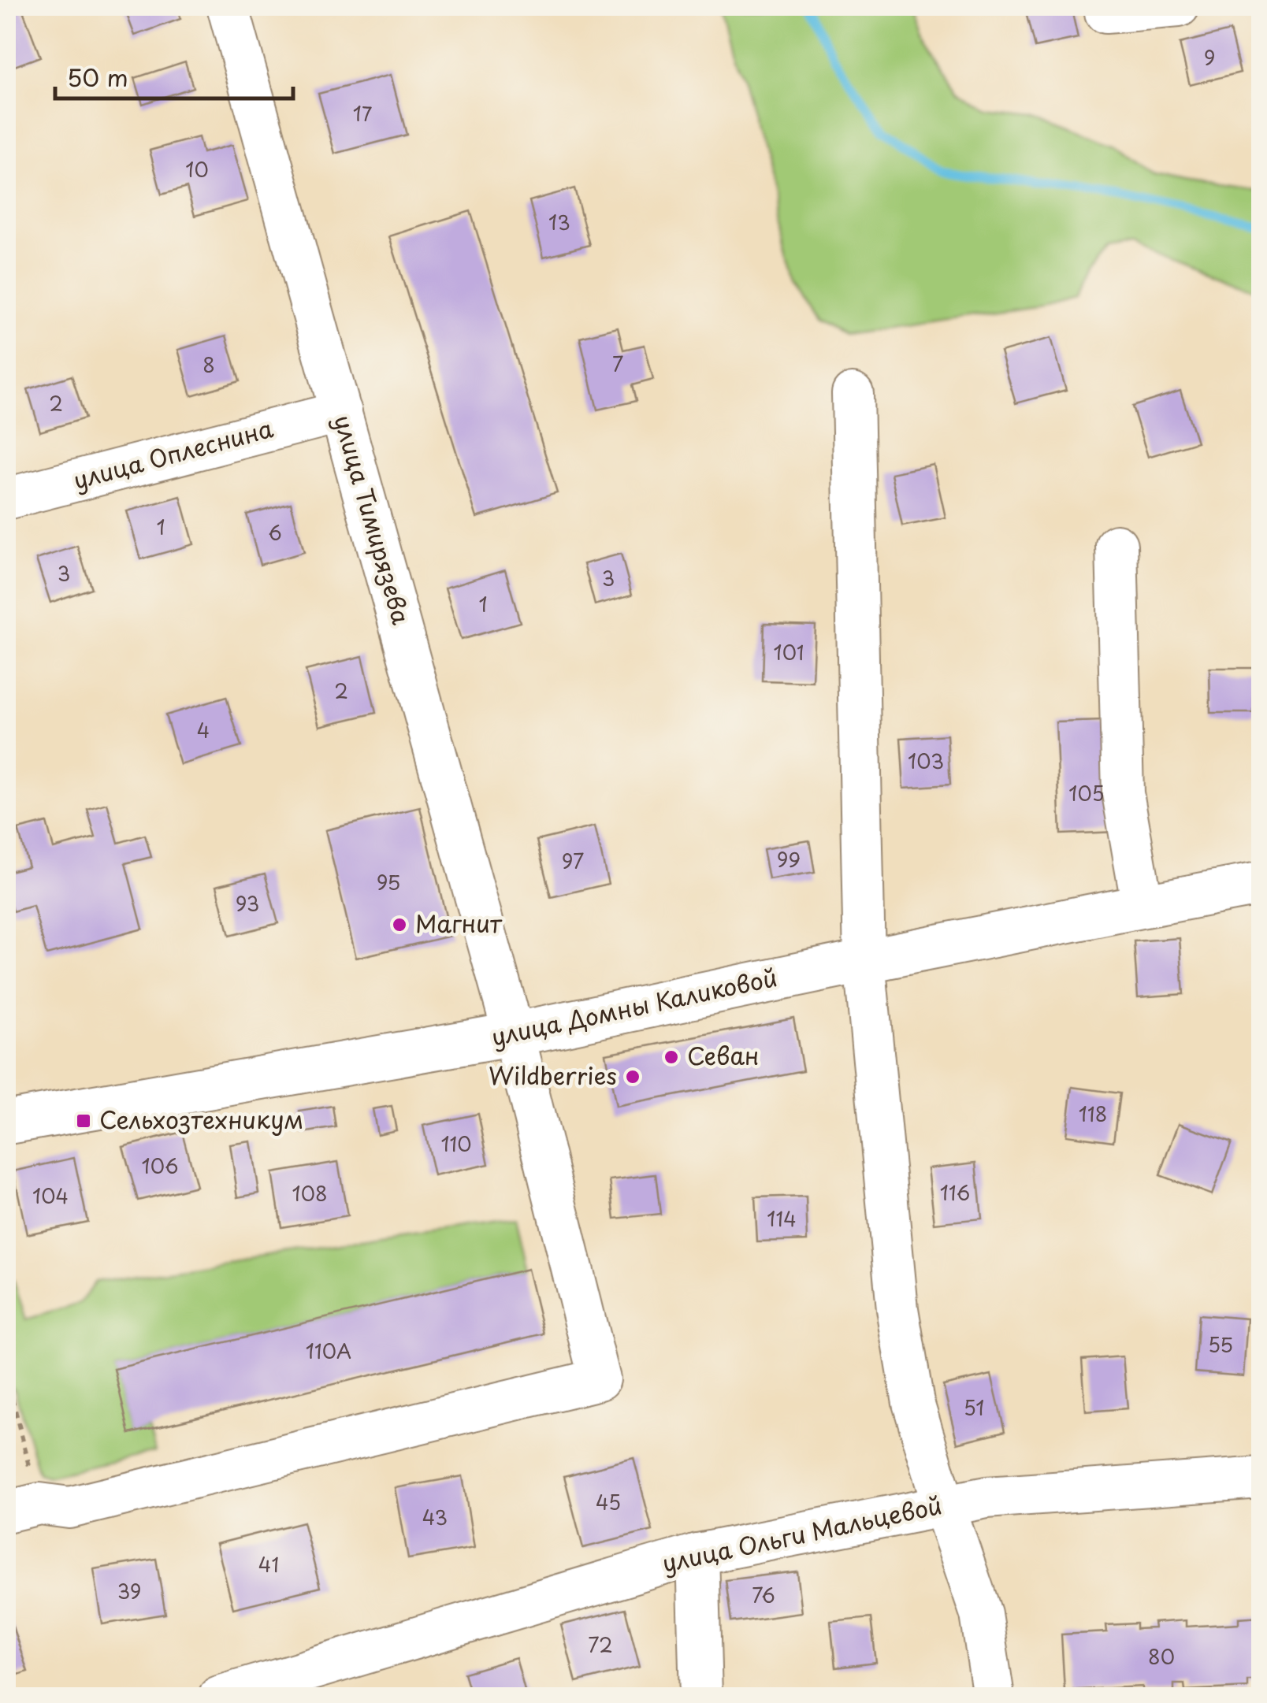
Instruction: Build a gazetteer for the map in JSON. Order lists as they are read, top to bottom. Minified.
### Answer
{"streets":{"main road":["улица Домны Каликовой"],"street":["улица Оплеснина","улица Тимирязева","улица Ольги Мальцевой"]},"crossings":[["улица Оплеснина","улица Тимирязева"],["улица Тимирязева","улица Домны Каликовой"]],"places":{"other":["Магнит","Севан","Wildberries"],"transit":["Сельхозтехникум"]},"house_numbers":["9","17","10","13","7","8","2","1","6","3","3","1","101","2","4","103","105","99","97","95","93","118","110","106","116","108","104","114","55","110А","51","45","43","41","39","76","72","80"],"scale_bar":"50 m"}
